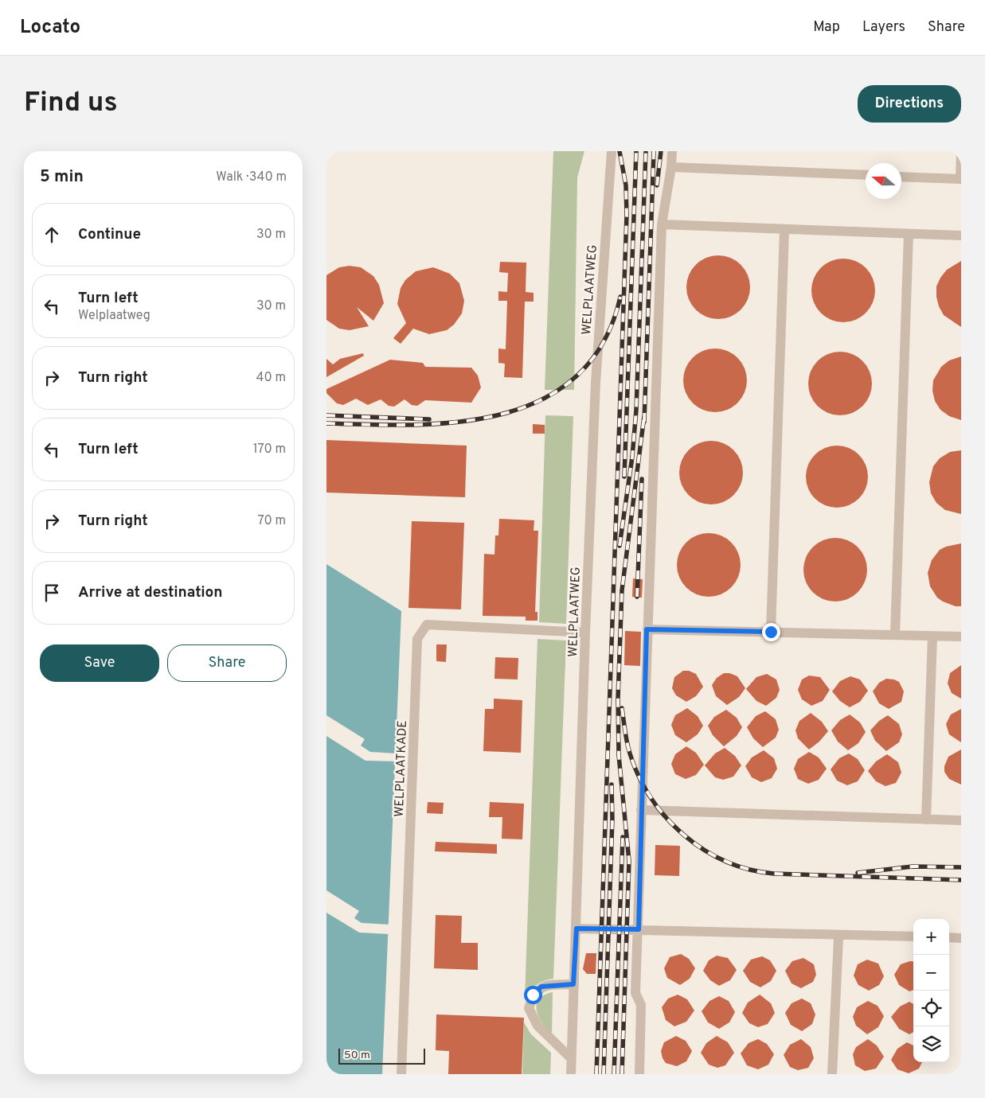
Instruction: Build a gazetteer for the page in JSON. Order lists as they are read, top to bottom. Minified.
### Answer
{"streets":{"street":["WELPLAATWEG","WELPLAATKADE"]},"crossings":[["WELPLAATWEG","WELPLAATKADE"]],"scale_bar":"50 m","north":"left","page":{"header":"Locato","nav":["Map","Layers","Share"],"buttons":["Directions",["Save","Share"]],"title":"Find us","heading":["5 min","Walk · 340 m"],"list":[["Continue","30 m"],["Turn left","Welplaatweg","30 m"],["Turn right","40 m"],["Turn left","170 m"],["Turn right","70 m"],"Arrive at destination"],"map_buttons":["+","−"],"scale":"50 m"}}
